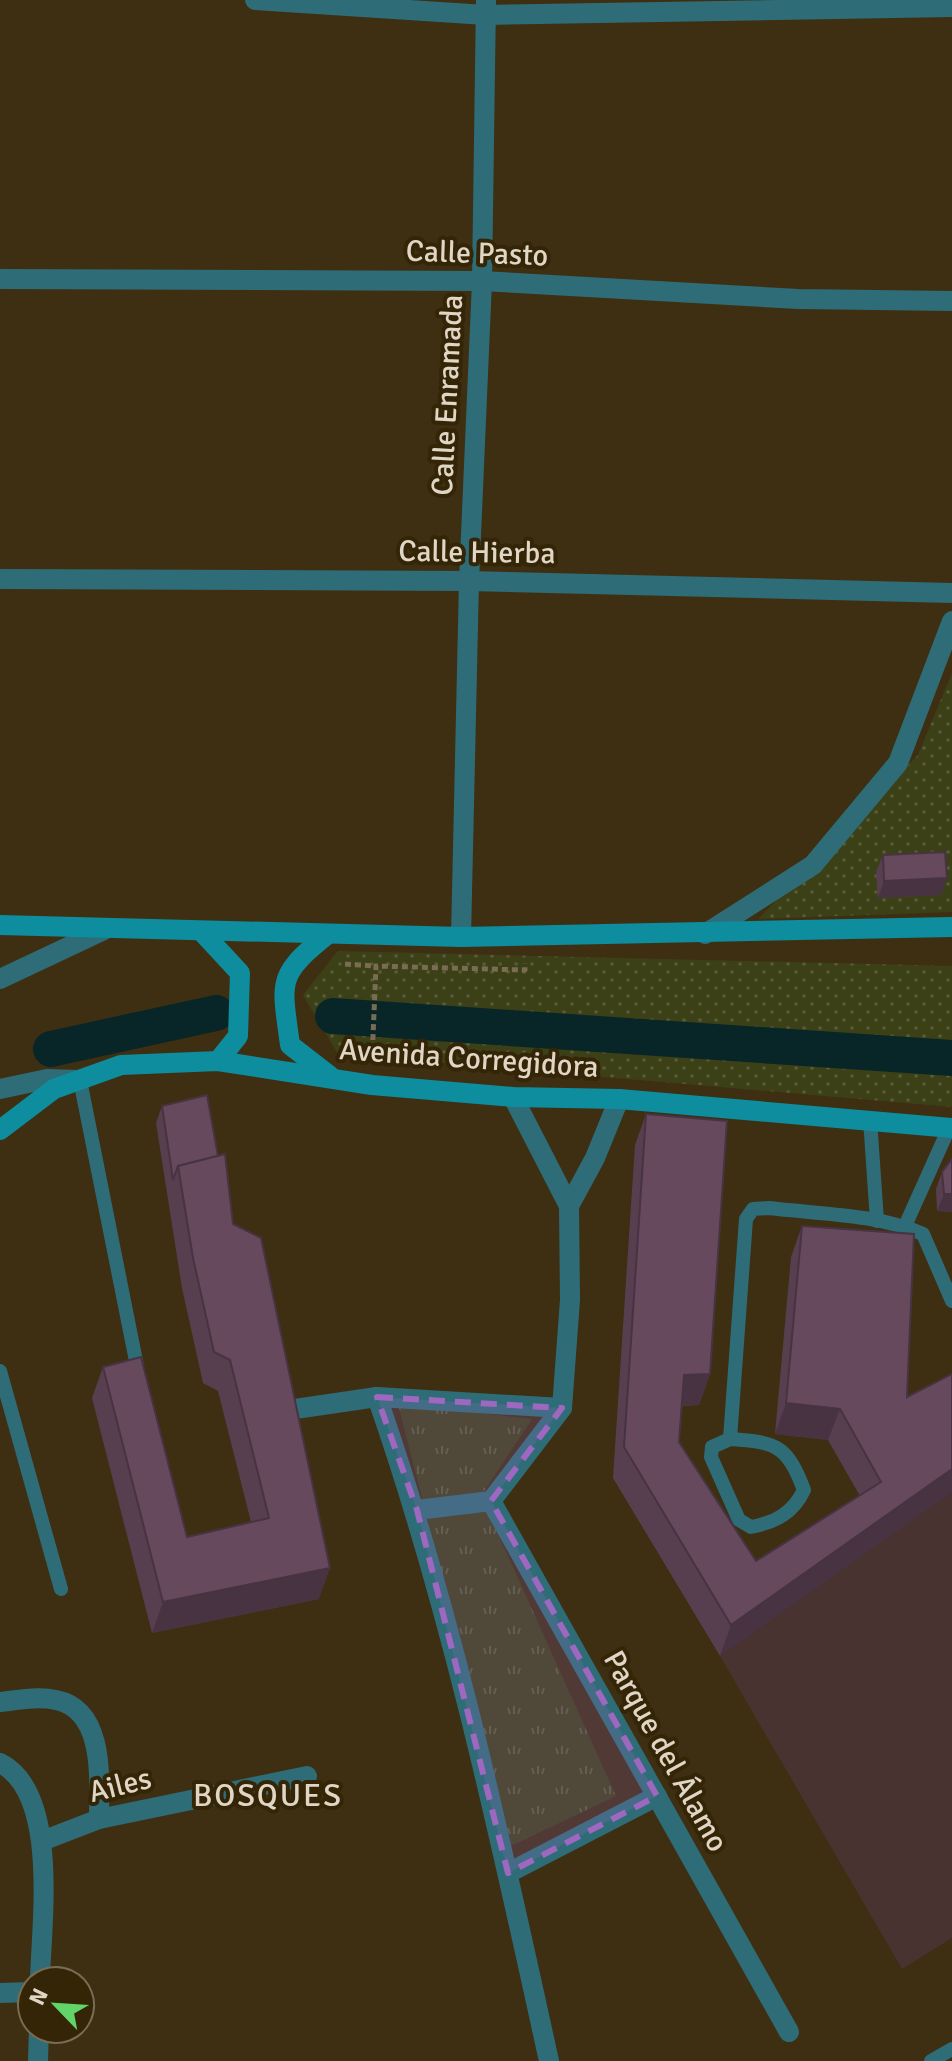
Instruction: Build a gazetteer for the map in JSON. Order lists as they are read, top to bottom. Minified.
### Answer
{"streets":{"main road":["Avenida Corregidora"],"street":["Calle Pasto","Calle Enramada","Calle Hierba","Parque del Álamo","Ailes"]},"crossings":[["Calle Pasto","Calle Enramada"],["Calle Enramada","Calle Hierba"]],"districts":["BOSQUES"],"north":"top left"}
